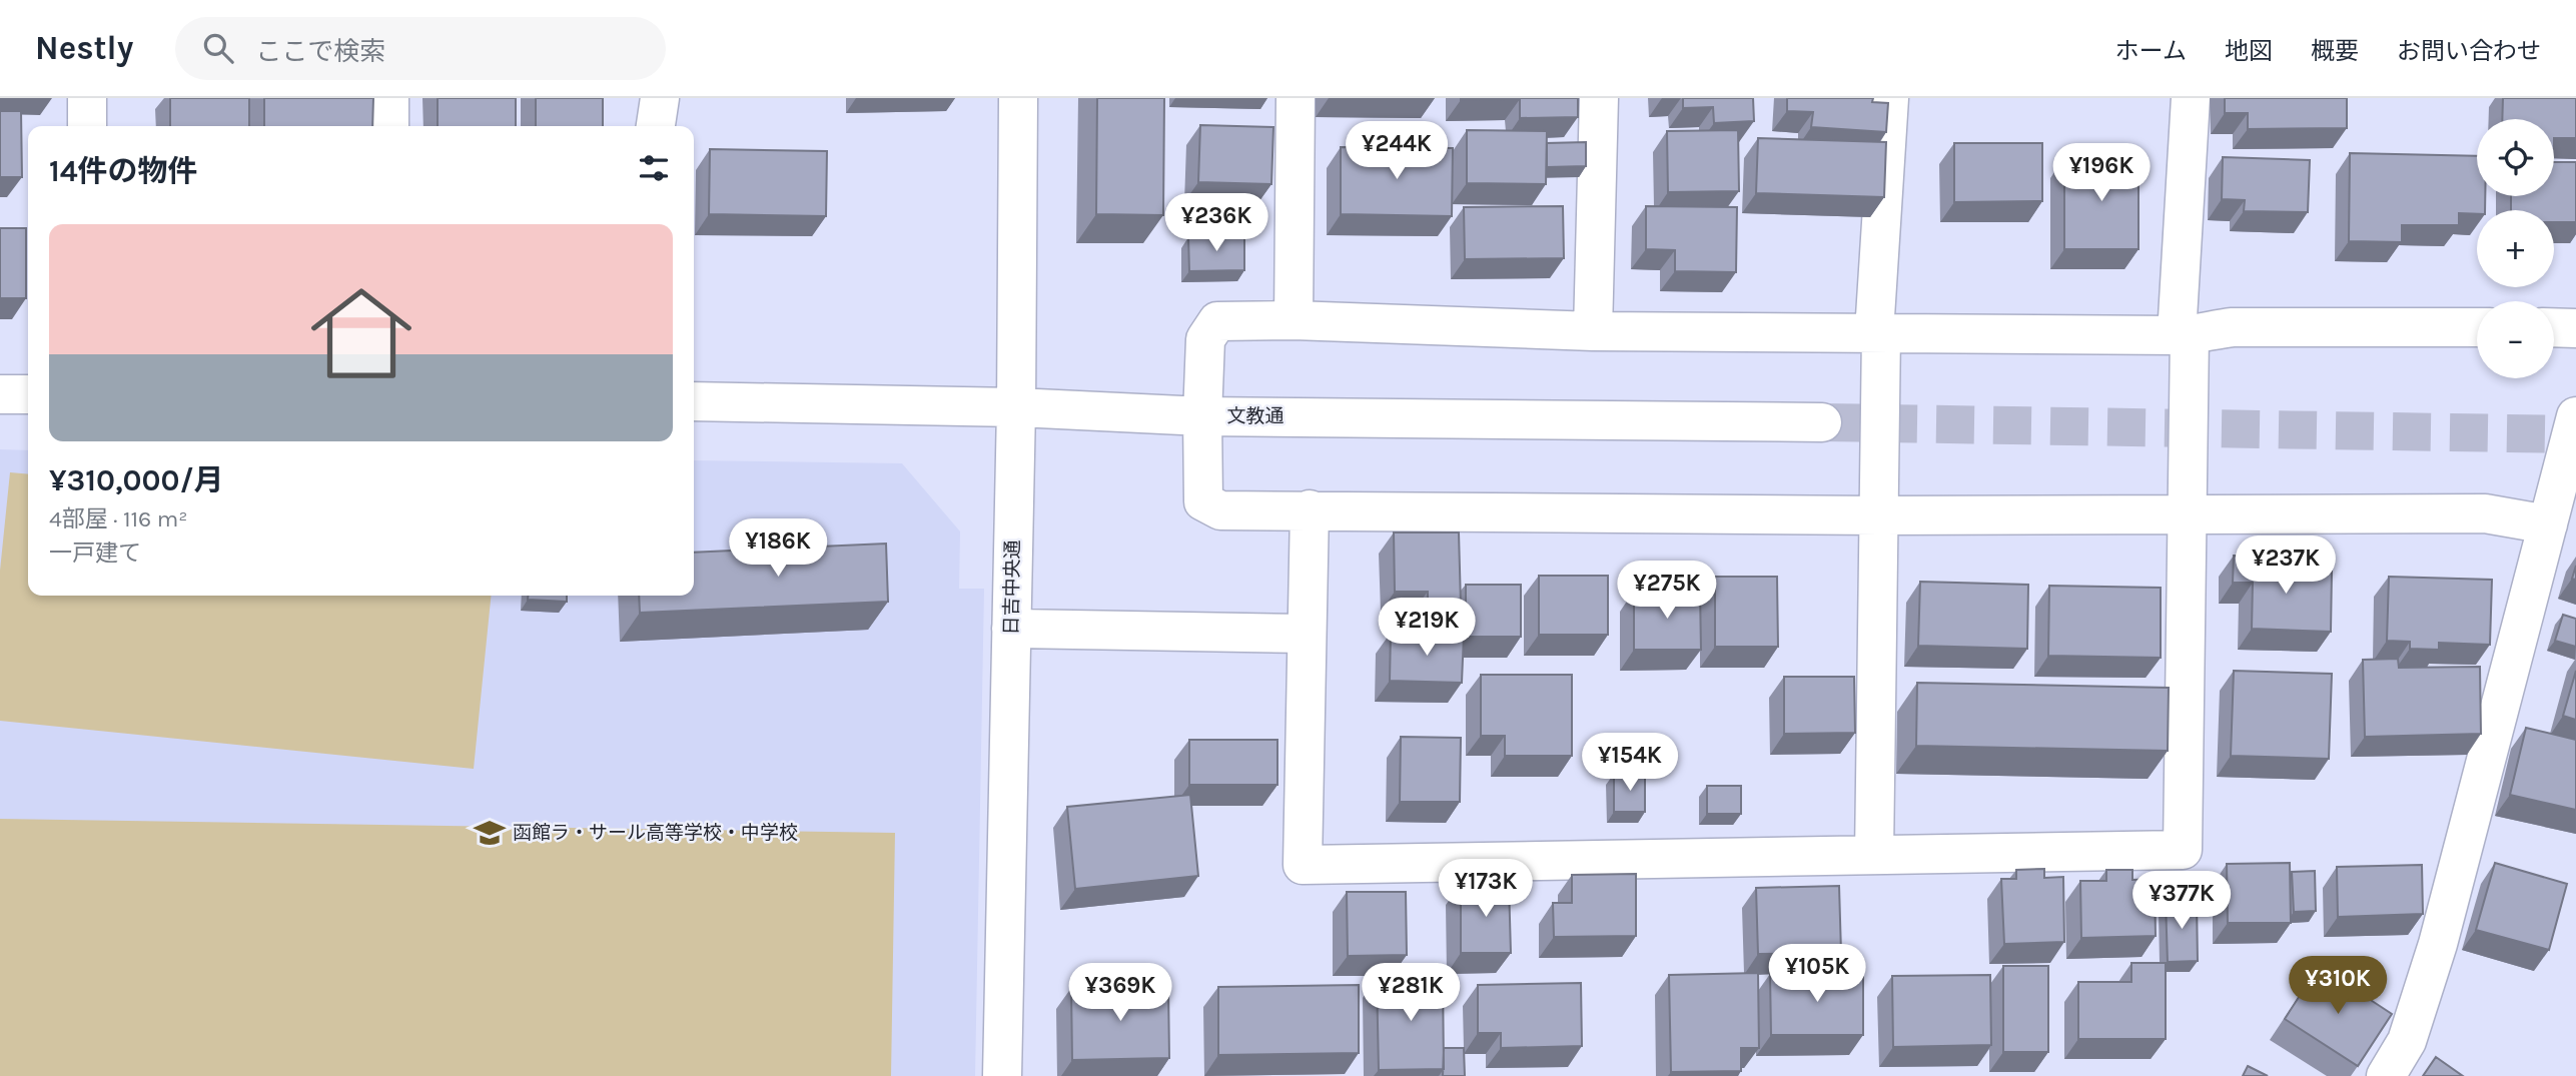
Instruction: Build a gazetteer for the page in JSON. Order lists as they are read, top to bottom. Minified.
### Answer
{"streets":{"street":["文教通","日吉中央通"]},"crossings":[["文教通","日吉中央通"]],"places":{"school or university":["函館ラ・サール高等学校・中学校"]},"page":{"header":"Nestly","search":"ここで検索","nav":["ホーム","地図","概要","お問い合わせ"],"map_buttons":["+","−"],"price":["¥244K","¥196K","¥236K","¥186K","¥237K","¥275K","¥219K","¥154K","¥173K","¥377K","¥105K","¥310K","¥369K","¥281K"],"heading":"14件の物件","list":[{"name":"¥310,000/月","note":"4部屋 · 116 m² · 一戸建て"}]}}
